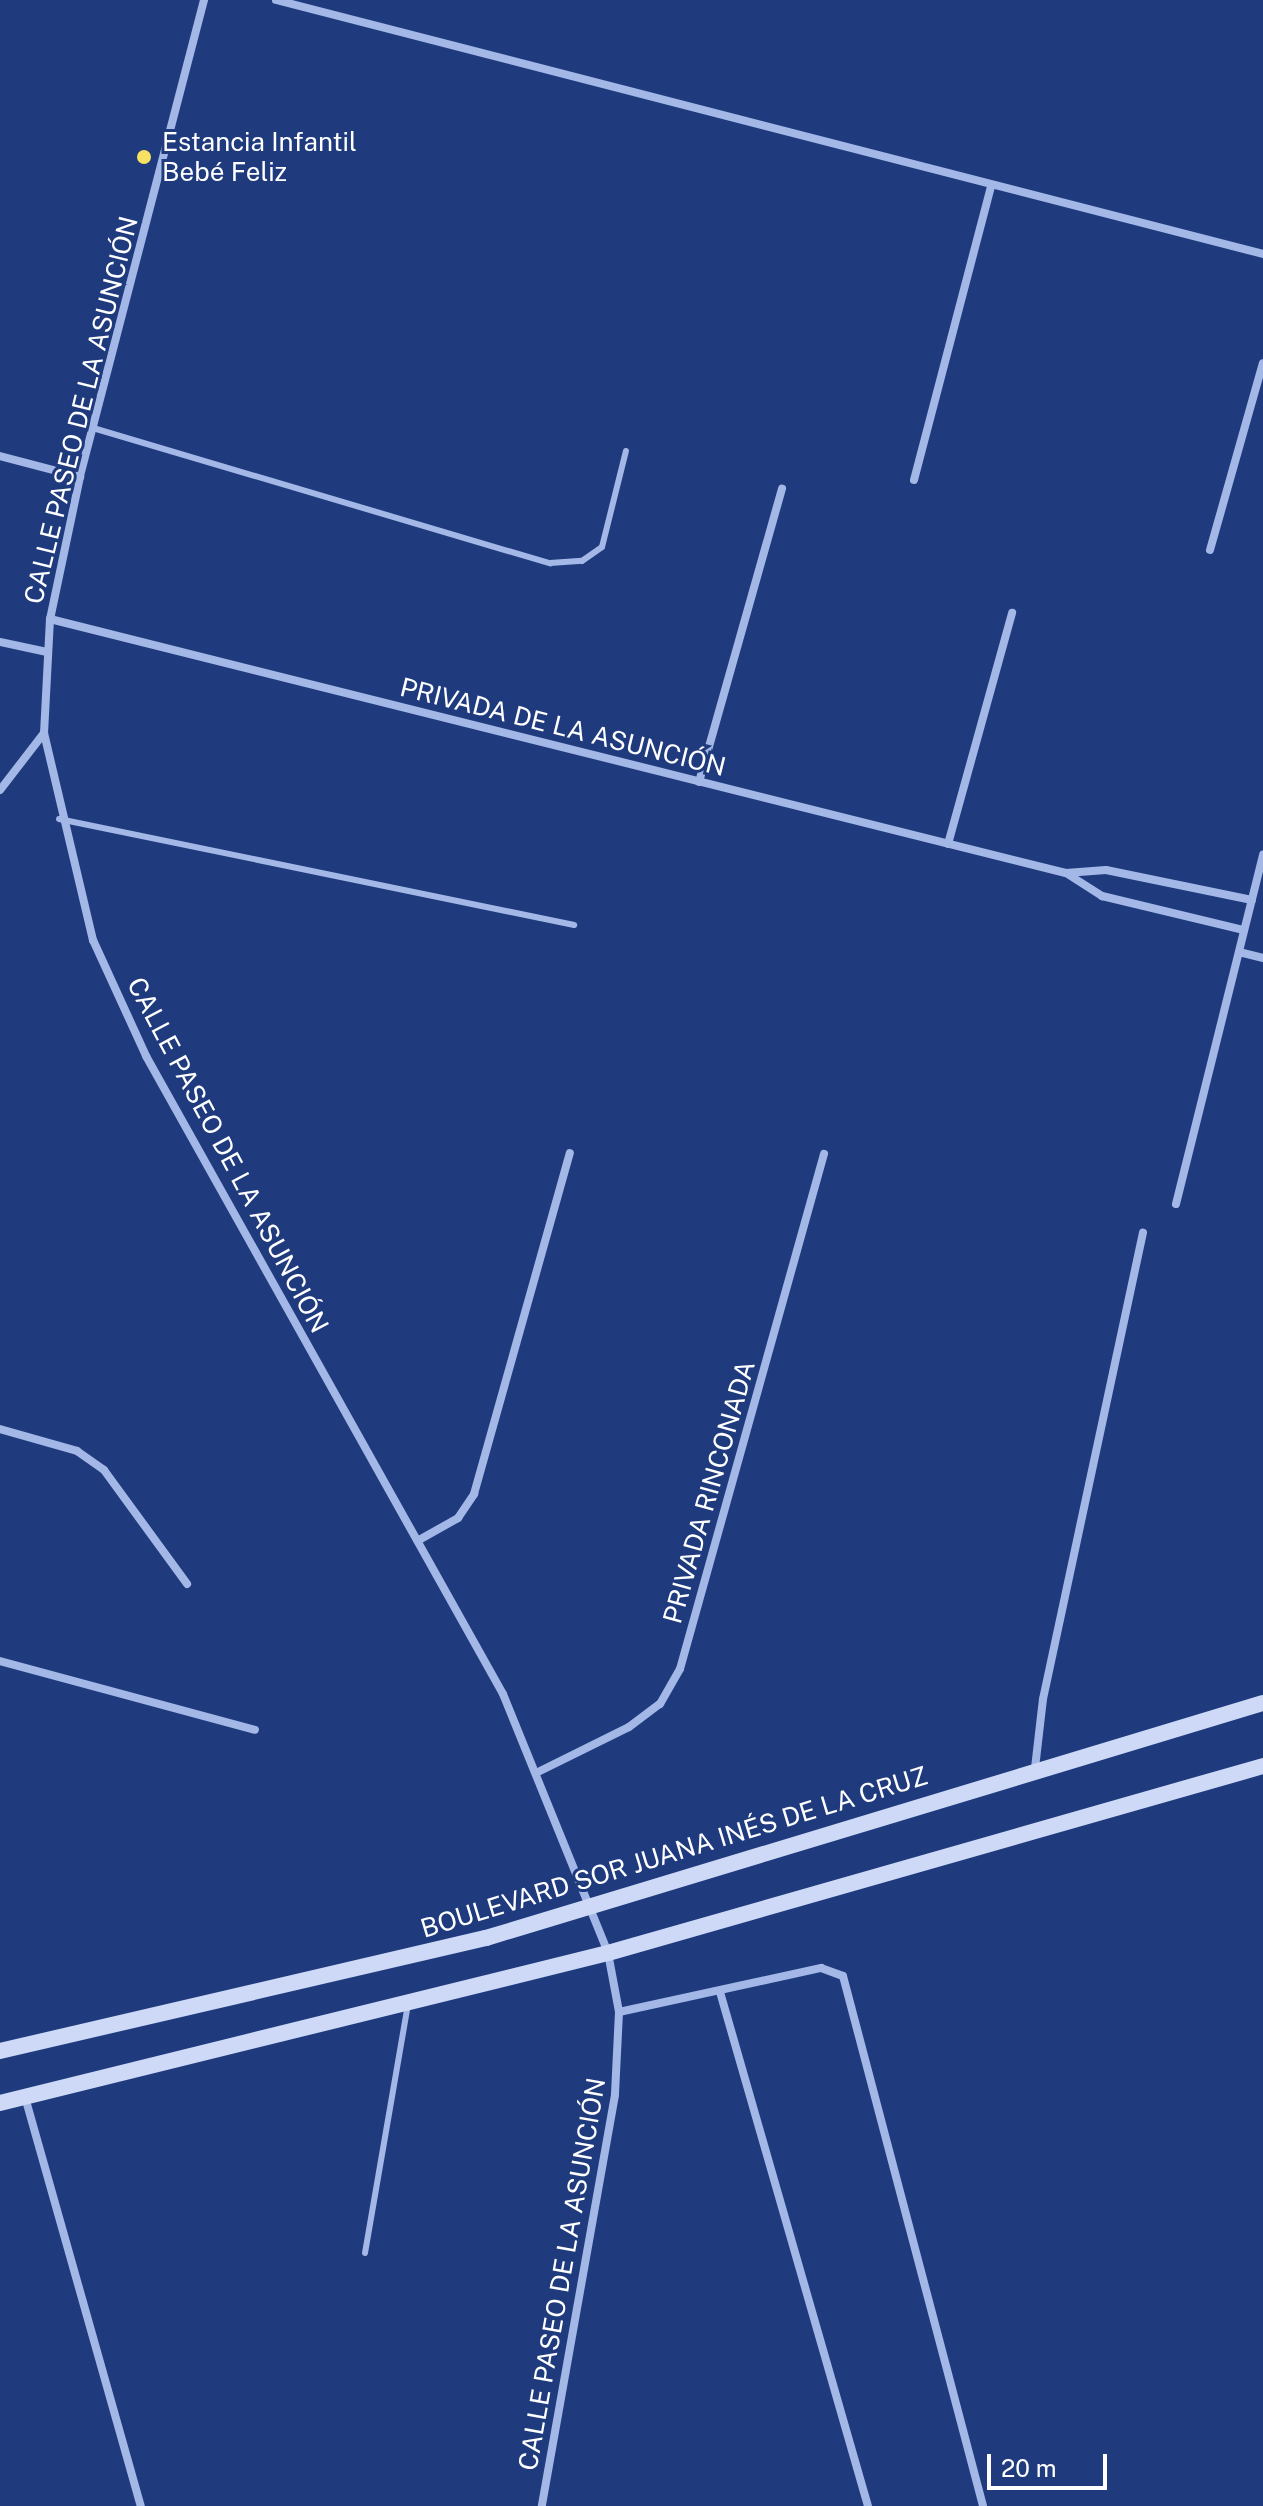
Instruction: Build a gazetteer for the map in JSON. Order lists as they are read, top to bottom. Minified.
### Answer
{"streets":{"main road":["BOULEVARD SOR JUANA INÉS DE LA CRUZ"],"street":["CALLE PASEO DE LA ASUNCIÓN","PRIVADA DE LA ASUNCIÓN","PRIVADA RINCONADA"]},"crossings":[["CALLE PASEO DE LA ASUNCIÓN","PRIVADA DE LA ASUNCIÓN"],["CALLE PASEO DE LA ASUNCIÓN","PRIVADA RINCONADA"],["CALLE PASEO DE LA ASUNCIÓN","BOULEVARD SOR JUANA INÉS DE LA CRUZ"]],"places":["Estancia Infantil Bebé Feliz"],"scale_bar":"20 m"}
